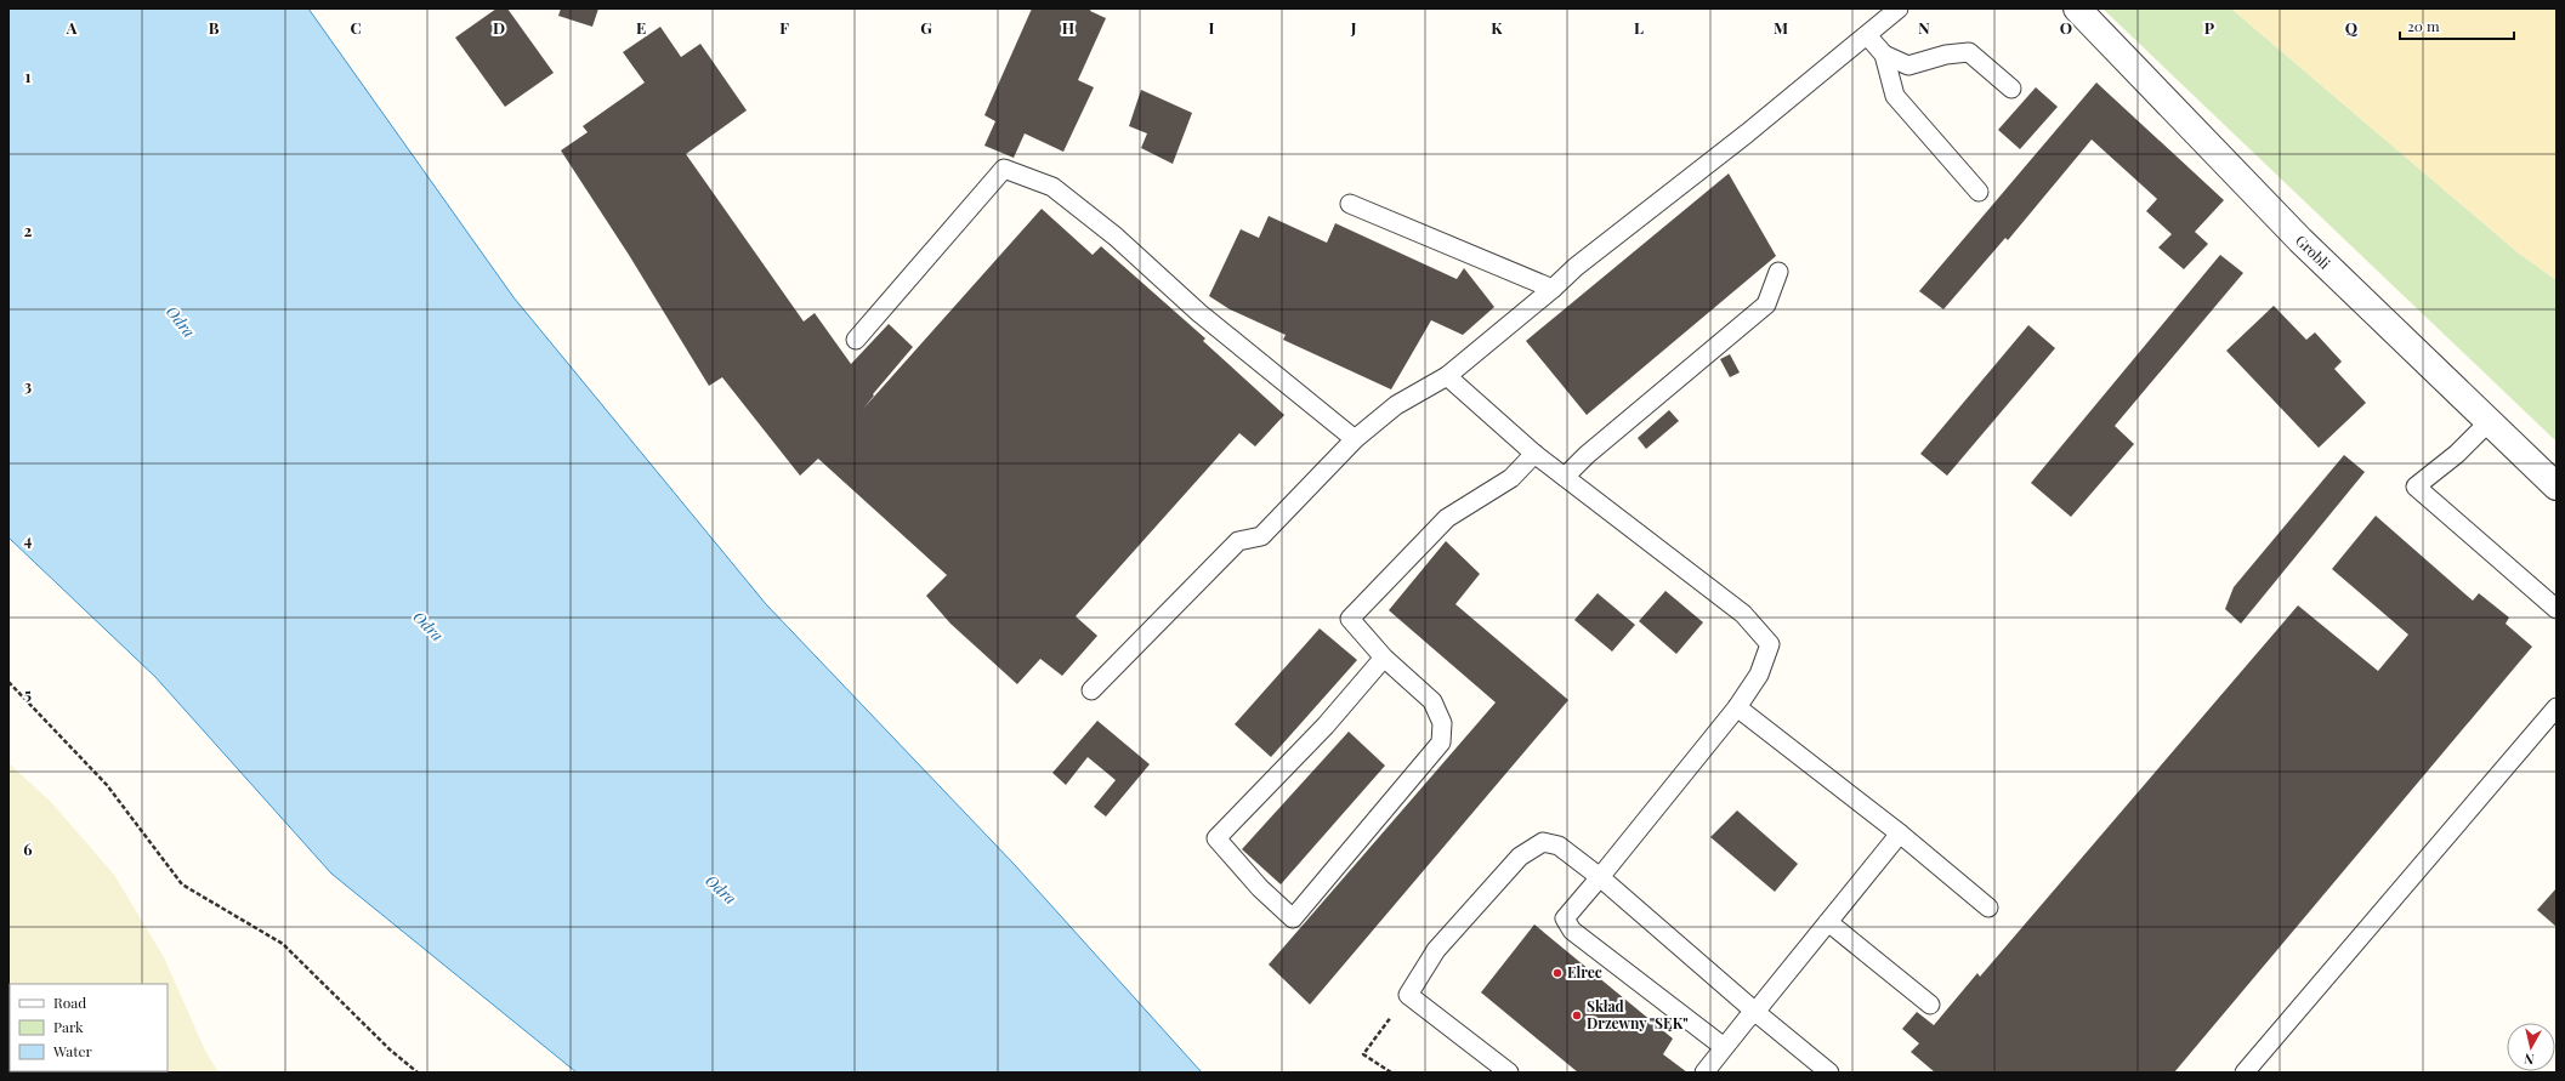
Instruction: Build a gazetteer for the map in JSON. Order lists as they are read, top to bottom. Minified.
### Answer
{"streets":{"street":["Grobli"]},"water":["Odra"],"places":["Elrec","Skład Drzewny \"SĘK\""],"legend":["Road","Park","Water"],"scale_bar":"20 m","north":"bottom","grid":{"columns":["A","B","C","D","E","F","G","H","I","J","K","L","M","N","O","P","Q"],"rows":["1","2","3","4","5","6"]}}
